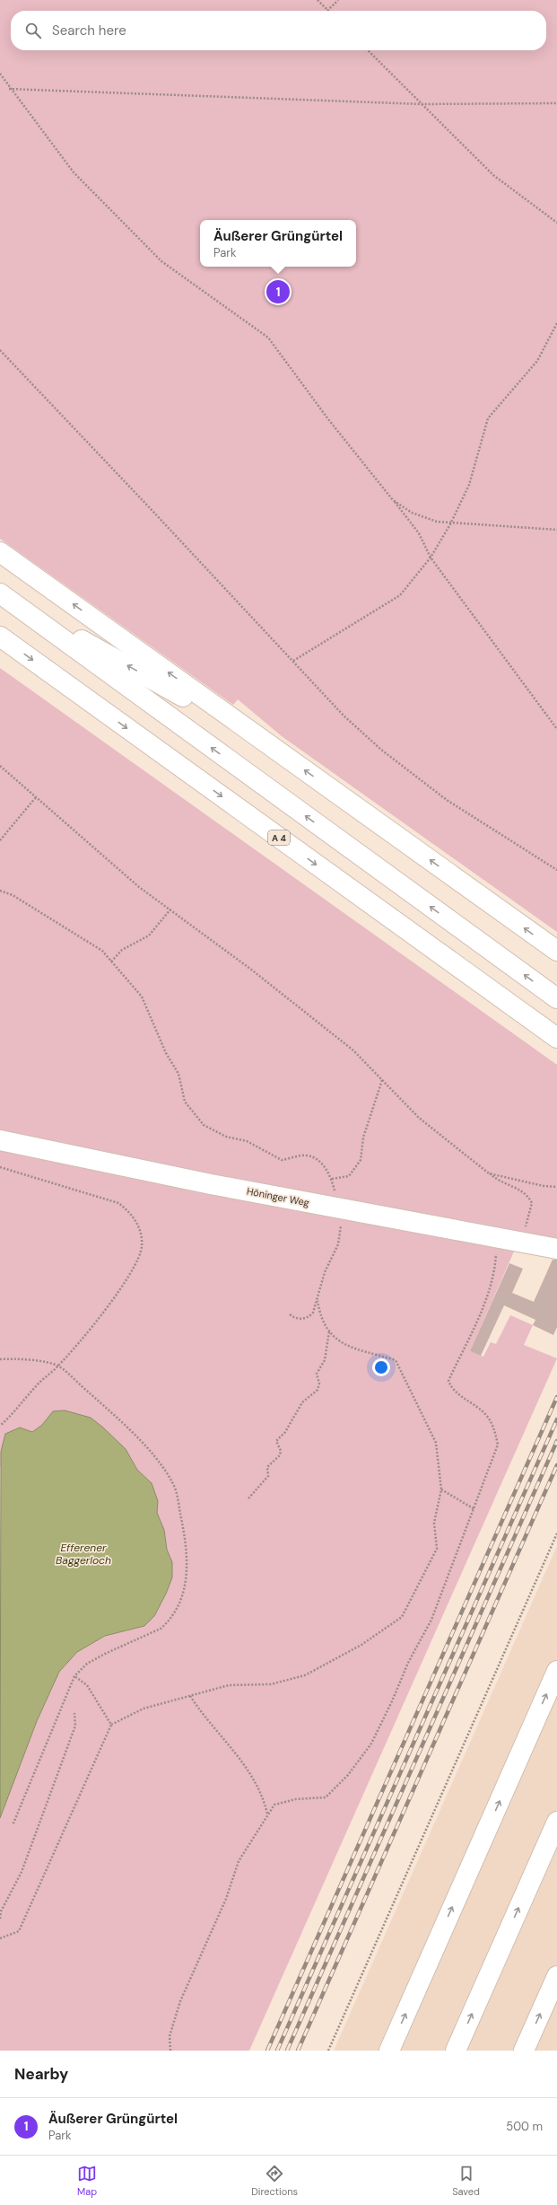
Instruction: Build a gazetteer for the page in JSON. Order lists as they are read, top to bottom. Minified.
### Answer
{"streets":{"main road":["A 4","Höninger Weg"]},"water":["Efferener Baggerloch"],"page":{"search":"Search here","popup":["Äußerer Grüngürtel","Park"],"pins":"1","heading":"Nearby","list":[{"mark":"1","name":"Äußerer Grüngürtel","note":"Park","value":"500 m"}],"nav":["Map","Directions","Saved"]}}
